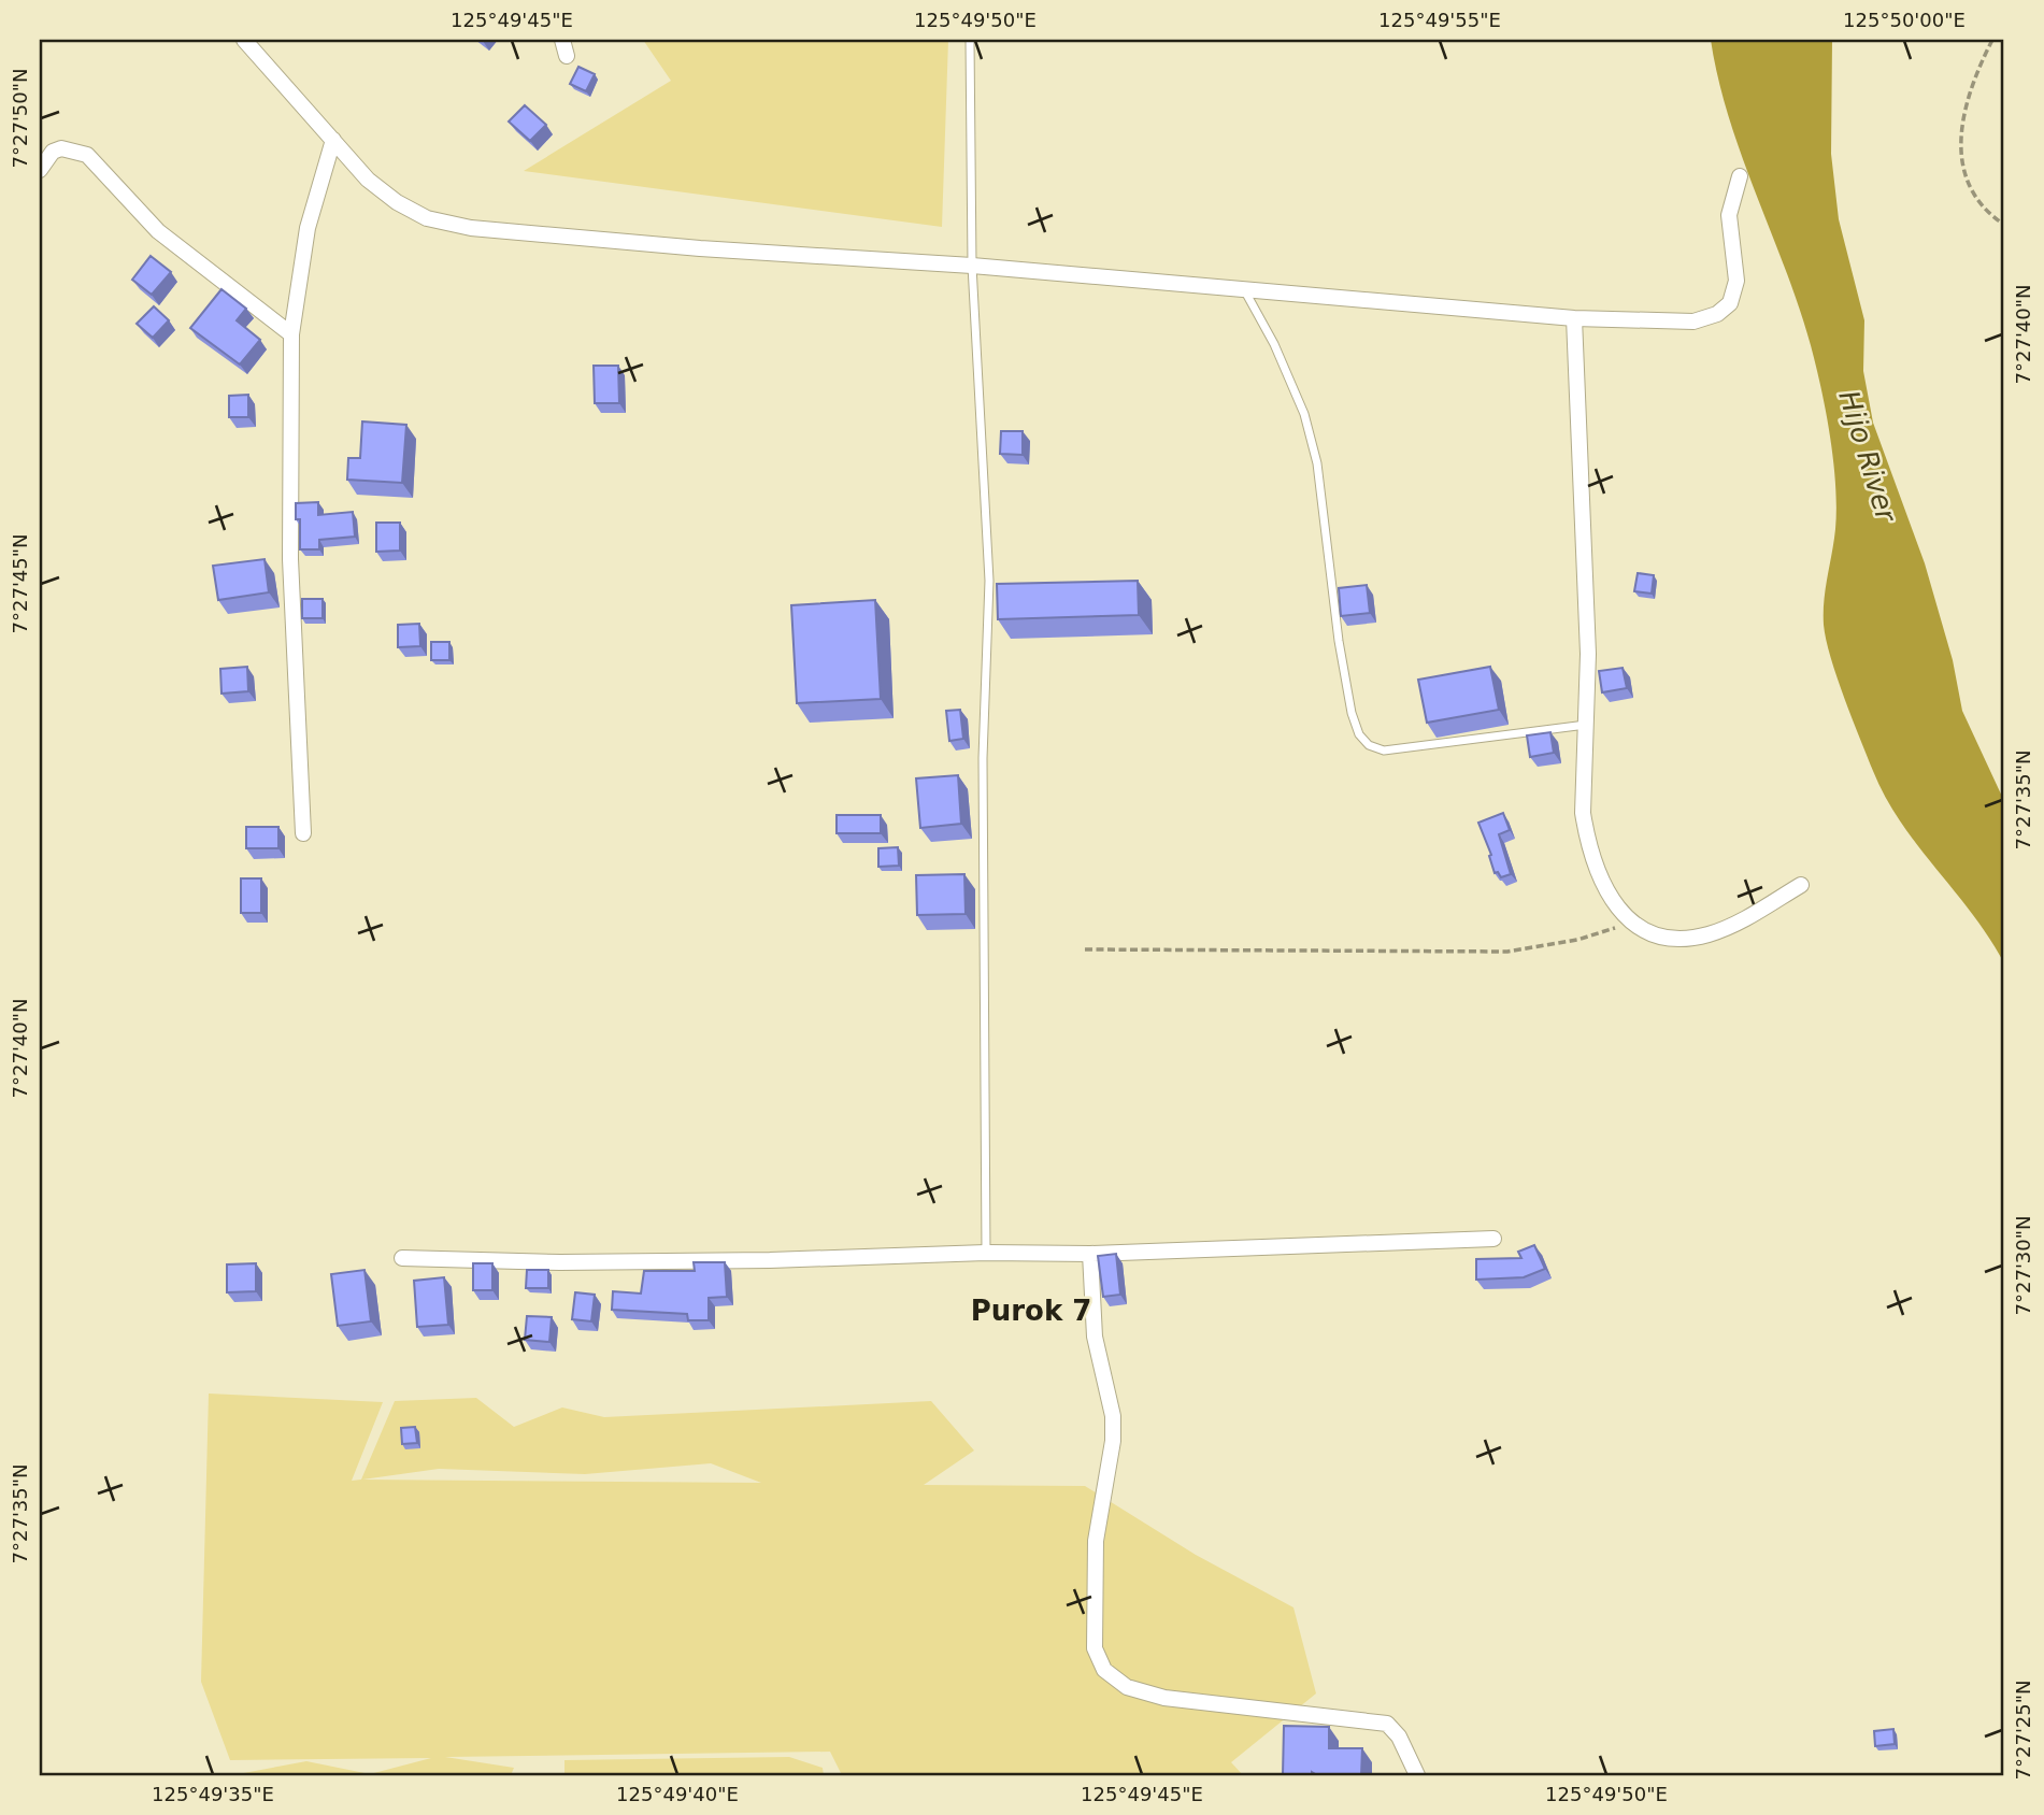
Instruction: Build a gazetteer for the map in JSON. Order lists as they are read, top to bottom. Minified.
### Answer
{"districts":["Purok 7"],"water":["Hijo River"],"coordinates":["125°49'45\"E","125°49'50\"E","125°49'55\"E","125°50'00\"E","7°27'50\"N","7°27'40\"N","7°27'45\"N","7°27'35\"N","7°27'30\"N","7°27'25\"N","125°49'35\"E","125°49'40\"E"]}
